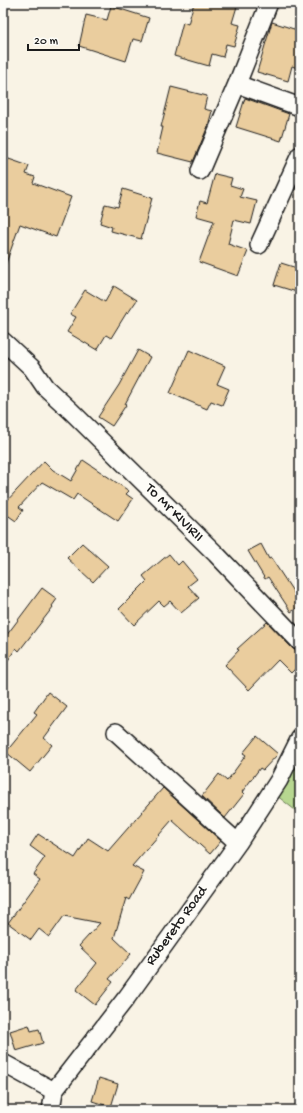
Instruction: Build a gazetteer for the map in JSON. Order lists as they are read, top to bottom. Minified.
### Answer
{"streets":{"street":["To Mr KIVIRII","Rubereto Road"]},"scale_bar":"20 m"}
